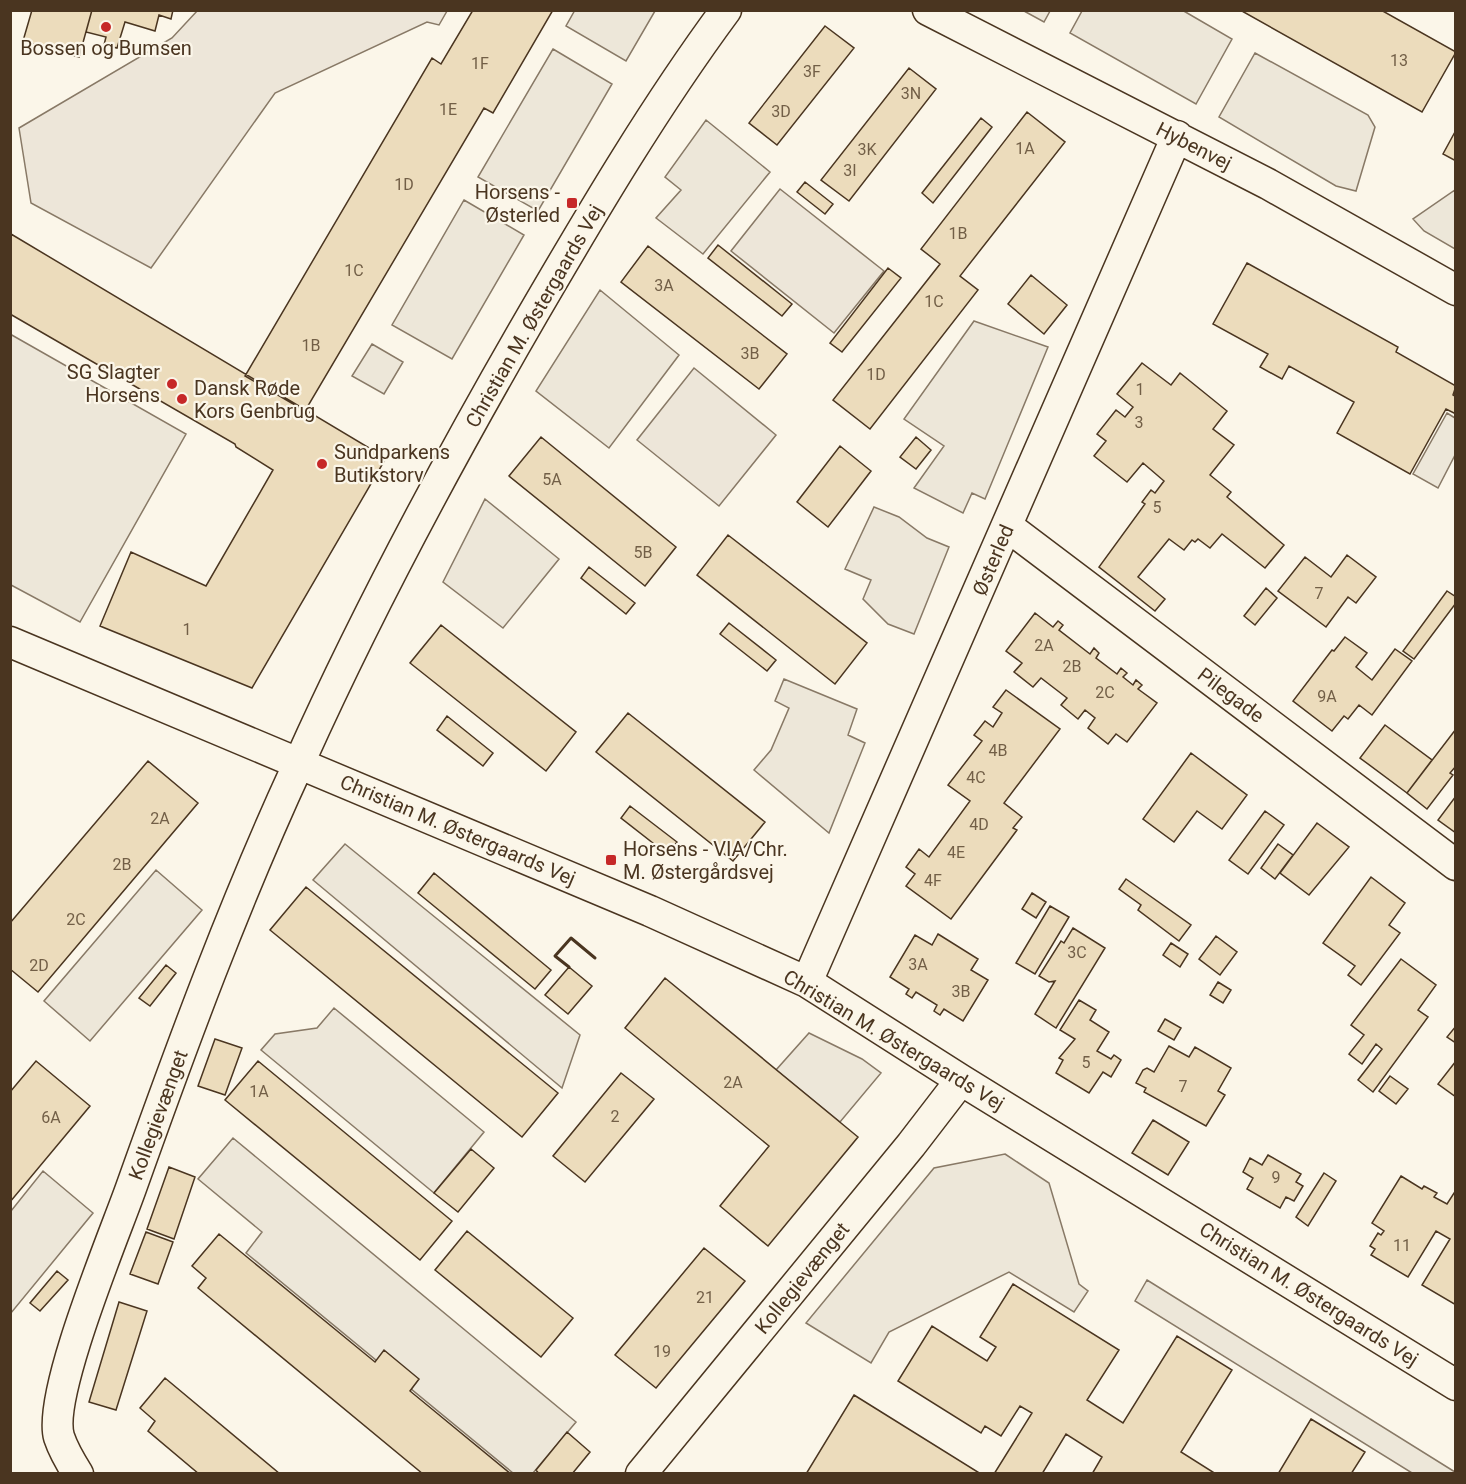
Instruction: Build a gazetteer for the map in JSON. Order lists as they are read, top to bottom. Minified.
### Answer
{"streets":{"street":["Hybenvej","Christian M. Østergaards Vej","Østerled","Pilegade","Kollegievænget"]},"crossings":[["Hybenvej","Østerled"],["Christian M. Østergaards Vej","Østerled"],["Christian M. Østergaards Vej","Kollegievænget"],["Østerled","Pilegade"]],"places":{"other":["Bossen og Bumsen","SG Slagter Horsens","Dansk Røde Kors Genbrug","Sundparkens Butikstorv"],"transit":["Horsens - Østerled","Horsens - VIA/Chr. M. Østergårdsvej"]},"house_numbers":["13","1F","3F","3N","1E","3D","1A","3K","3I","1D","1B","1C","3A","1C","1B","3B","1D","1","3","5A","5","5B","7","1","2A","2B","2C","9A","4B","4C","2A","4D","4E","2B","4F","2C","3C","3A","2D","3B","5","2A","7","1A","2","6A","9","11","21","19"]}
